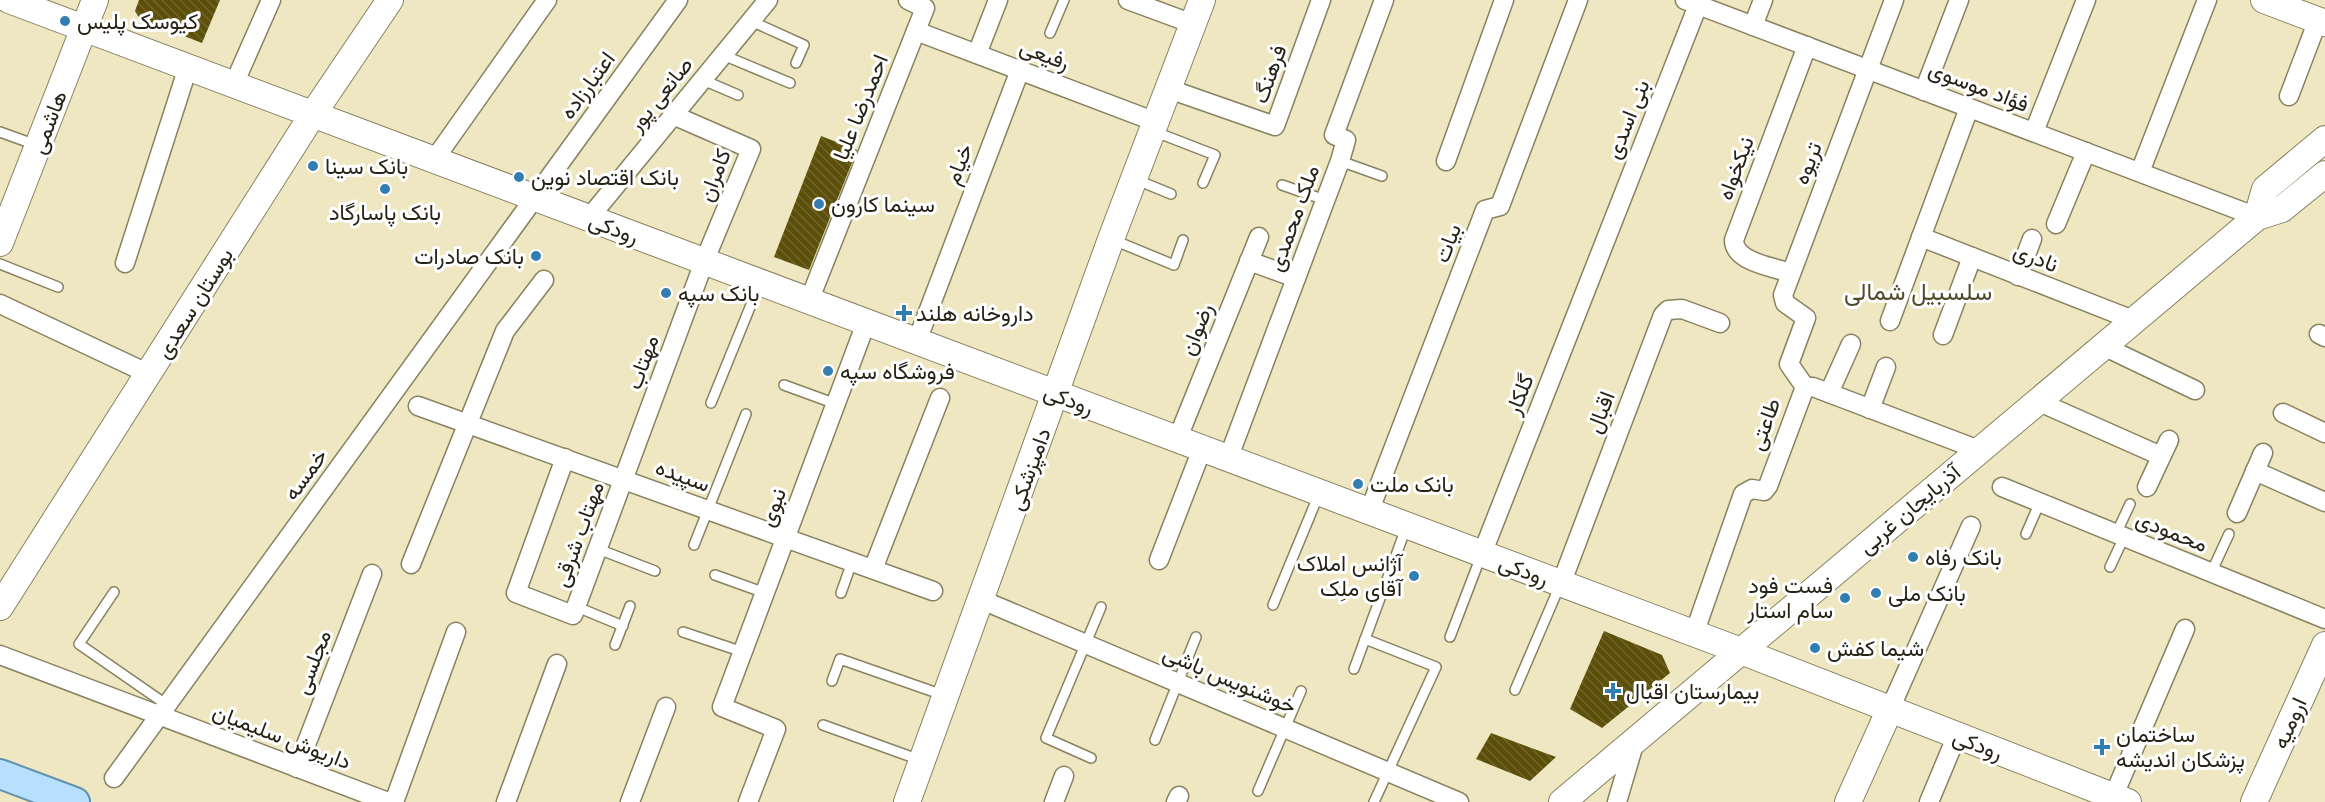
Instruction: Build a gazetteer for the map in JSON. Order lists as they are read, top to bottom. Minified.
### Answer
{"streets":{"main road":["هاشمی","رودکی","بوستان سعدی","دامپزشکی","آذربایجان غربی","ارومیه"],"street":["رفیعی","فرهنگ","اعتبارزاده","فؤاد موسوی","صانعی پور","احمدرضا علیا","بنی اسدی","تریوه","خیام","نیکخواه","کامران","ملک محمدی","بیات","نادری","رضوان","مهتاب","گلکار","اقبال","طاعتی","خمسه","سپیده","نبوی","محمودی","مهتاب شرقی","مجلسی","خوشنویس باشی","داریوش سلیمیان"]},"crossings":[["رفیعی","احمدرضا علیا"],["رفیعی","خیام"],["رفیعی","دامپزشکی"],["فرهنگ","دامپزشکی"],["اعتبارزاده","رودکی"],["اعتبارزاده","خمسه"],["فؤاد موسوی","بنی اسدی"],["فؤاد موسوی","تریوه"],["فؤاد موسوی","نیکخواه"],["فؤاد موسوی","آذربایجان غربی"],["صانعی پور","کامران"],["صانعی پور","رودکی"],["احمدرضا علیا","رودکی"],["بنی اسدی","گلکار"],["هاشمی","رودکی"],["تریوه","نیکخواه"],["تریوه","طاعتی"],["خیام","رودکی"],["کامران","رودکی"],["کامران","مهتاب"],["ملک محمدی","رودکی"],["رودکی","بیات"],["رودکی","بوستان سعدی"],["رودکی","رضوان"],["رودکی","مهتاب"],["رودکی","گلکار"],["رودکی","اقبال"],["رودکی","طاعتی"],["رودکی","دامپزشکی"],["رودکی","خمسه"],["رودکی","نبوی"],["رودکی","آذربایجان غربی"],["نادری","آذربایجان غربی"],["مهتاب","سپیده"],["مهتاب","مهتاب شرقی"],["طاعتی","آذربایجان غربی"],["دامپزشکی","خوشنویس باشی"],["خمسه","داریوش سلیمیان"],["سپیده","نبوی"],["سپیده","مهتاب شرقی"],["مجلسی","داریوش سلیمیان"]],"districts":["سلسبیل شمالی"],"places":{"other":["کیوسک پلیس","بانک سینا","بانک اقتصاد نوین","بانک پاسارگاد","سینما کارون","بانک صادرات","بانک سپه","فروشگاه سپه","بانک ملت","بانک رفاه","آژانس املاک آقای ملِک","بانک ملی","فست فود سام استار","شیما کفش"],"health":["داروخانه هلند","بیمارستان اقبال","ساختمان پزشکان اندیشه"]}}
